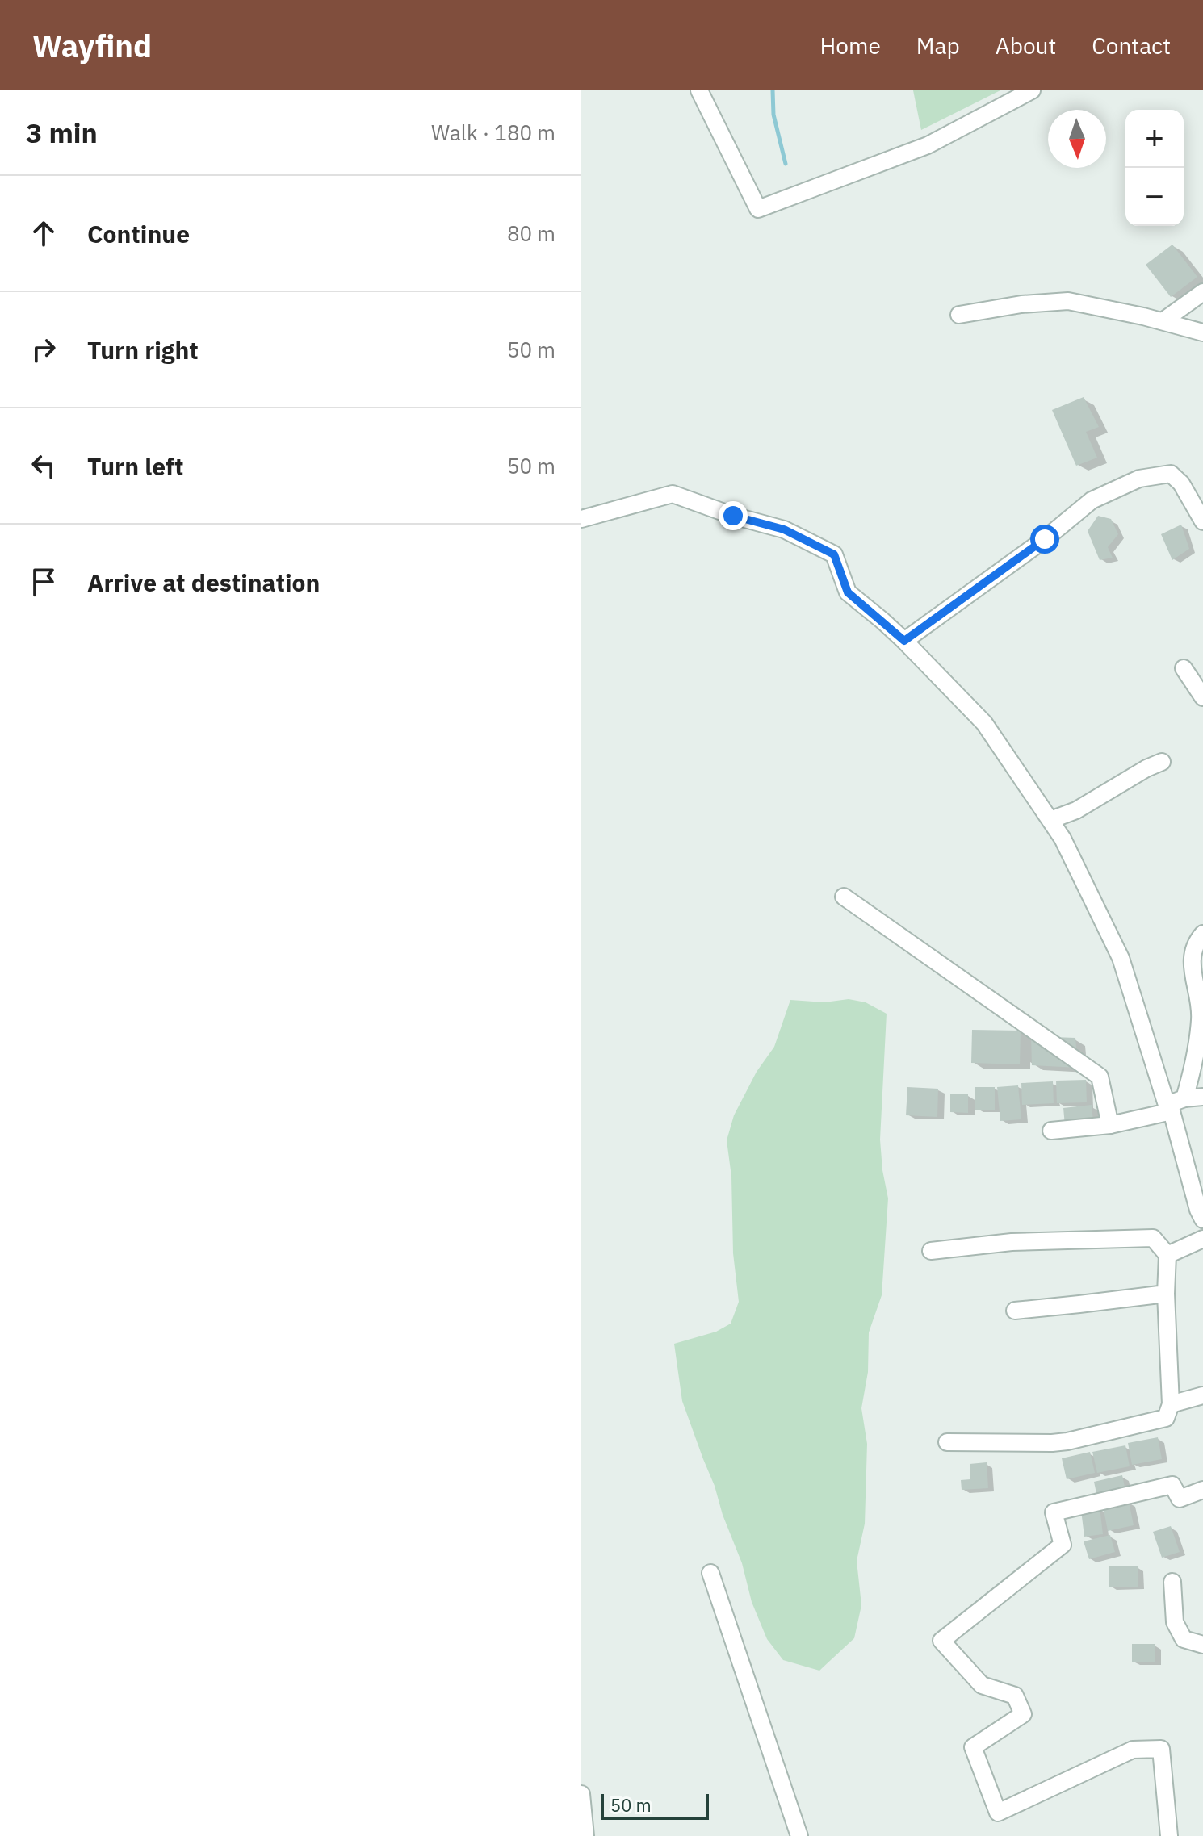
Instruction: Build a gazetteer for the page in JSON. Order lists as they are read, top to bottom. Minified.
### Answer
{"scale_bar":"50 m","north":"bottom","page":{"header":"Wayfind","nav":["Home","Map","About","Contact"],"heading":["3 min","Walk · 180 m"],"map_buttons":["+","−"],"list":[["Continue","80 m"],["Turn right","50 m"],["Turn left","50 m"],"Arrive at destination"],"scale":"50 m"}}
